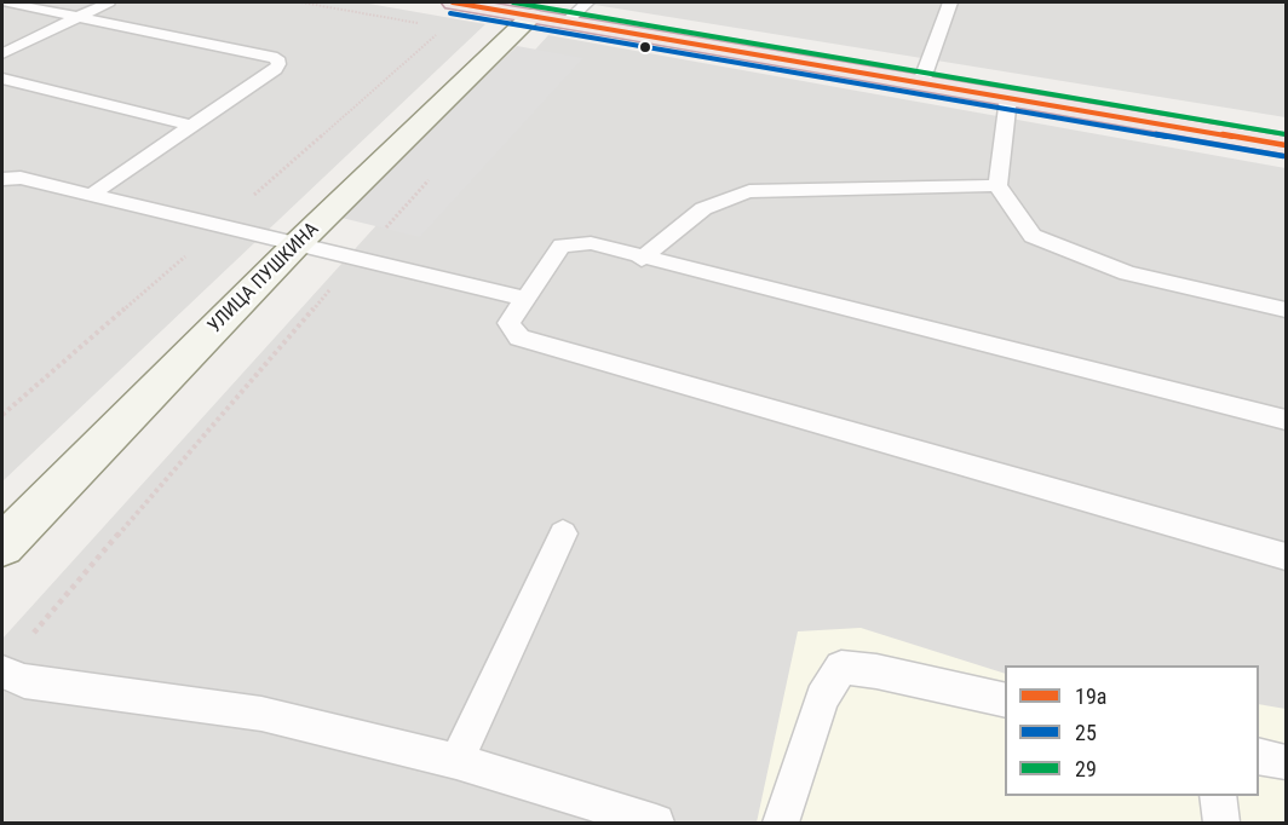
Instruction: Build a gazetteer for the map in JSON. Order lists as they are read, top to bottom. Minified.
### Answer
{"streets":{"main road":["УЛИЦА ПУШКИНА"]},"lines":["transit line 19а","transit line 29","transit line 25"],"legend":["19а","25","29"]}
